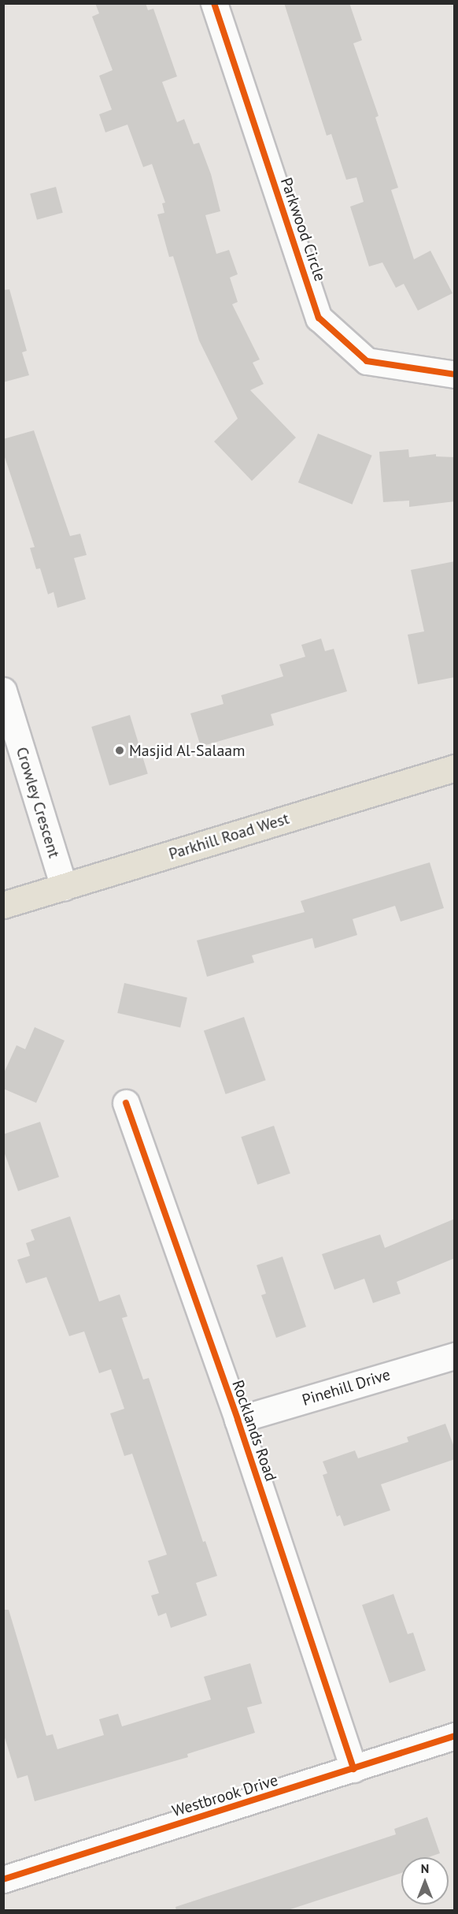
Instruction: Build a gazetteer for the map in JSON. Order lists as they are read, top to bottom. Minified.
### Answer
{"streets":{"main road":["Parkhill Road West"],"street":["Parkwood Circle","Crowley Crescent","Pinehill Drive","Rocklands Road","Westbrook Drive"]},"crossings":[["Crowley Crescent","Parkhill Road West"],["Pinehill Drive","Rocklands Road"],["Rocklands Road","Westbrook Drive"]],"places":["Masjid Al-Salaam"],"north":"top"}
